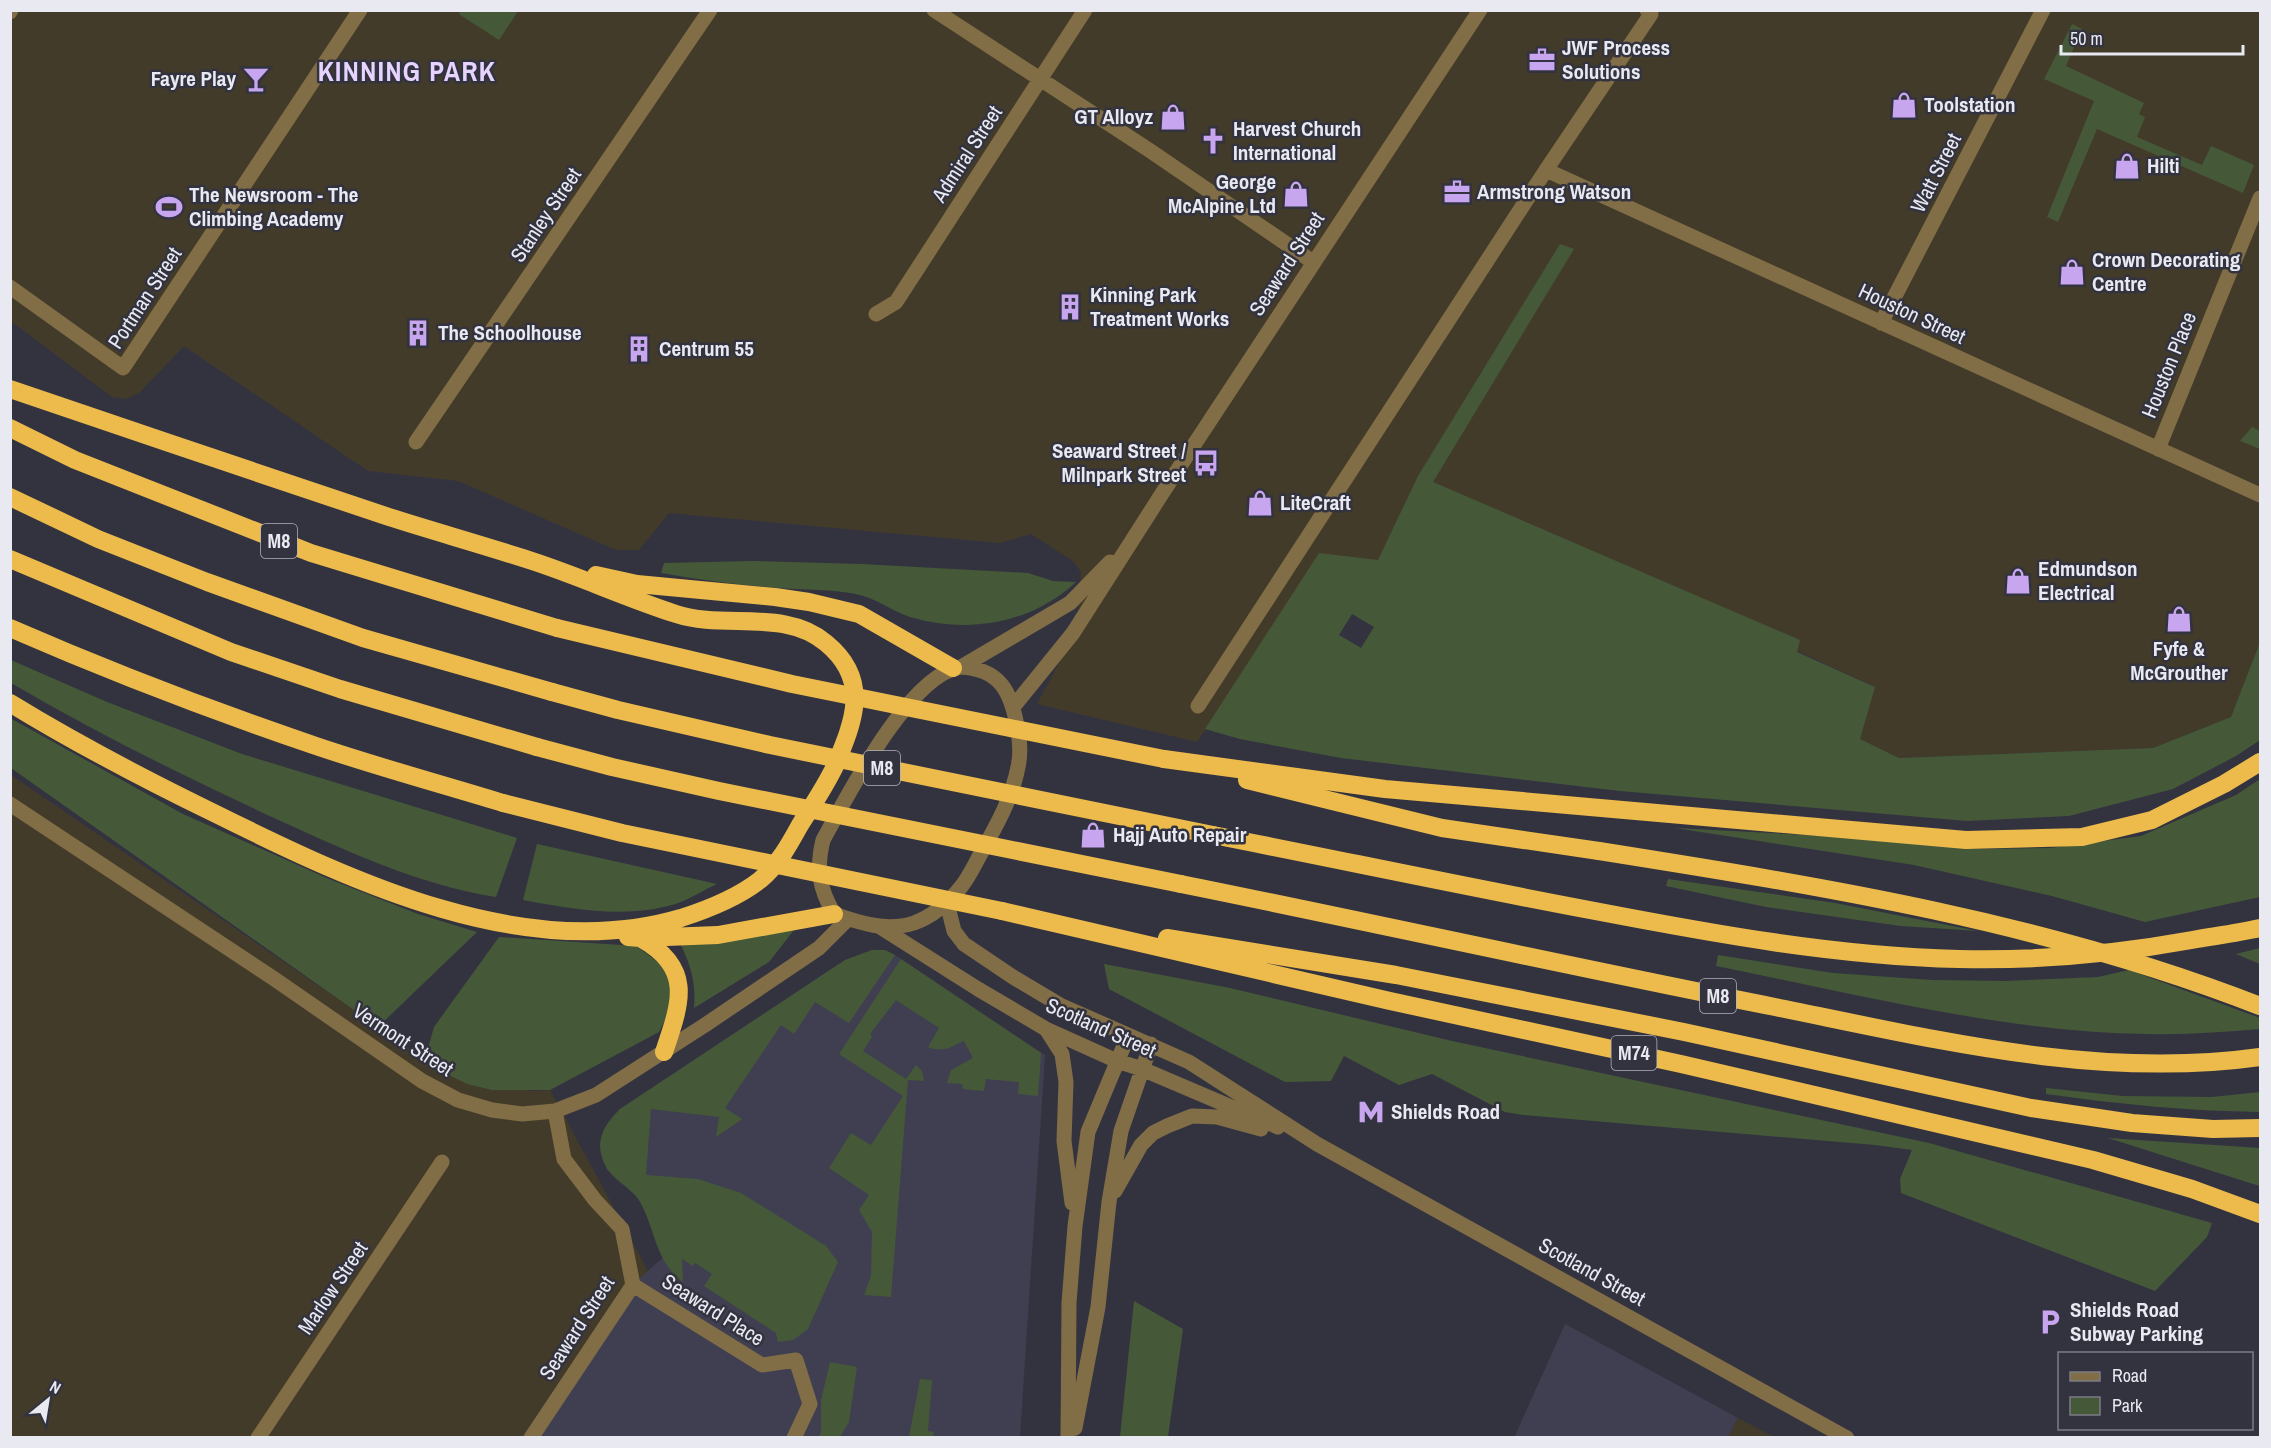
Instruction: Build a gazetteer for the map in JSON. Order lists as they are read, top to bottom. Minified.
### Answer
{"streets":{"highway":["M8","M74"],"street":["Admiral Street","Watt Street","Stanley Street","Seaward Street","Portman Street","Houston Street","Houston Place","Scotland Street","Vermont Street","Marlow Street","Seaward Place"]},"crossings":[["Watt Street","Houston Street"],["Seaward Street","Vermont Street"],["Seaward Street","Seaward Place"],["Houston Street","Houston Place"],["M8","M74"]],"districts":["KINNING PARK"],"places":{"office":["JWF Process Solutions","Armstrong Watson"],"bar":["Fayre Play"],"shop":["Toolstation","GT Alloyz","Hilti","George McAlpine Ltd","Crown Decorating Centre","LiteCraft","Edmundson Electrical","Fyfe & McGrouther","Hajj Auto Repair"],"church":["Harvest Church International"],"sports":["The Newsroom - The Climbing Academy"],"building":["Kinning Park Treatment Works","The Schoolhouse","Centrum 55"],"bus stop":["Seaward Street / Milnpark Street"],"metro station":["Shields Road"],"parking":["Shields Road Subway Parking"]},"legend":["Road","Park"],"scale_bar":"50 m","north":"top right"}
